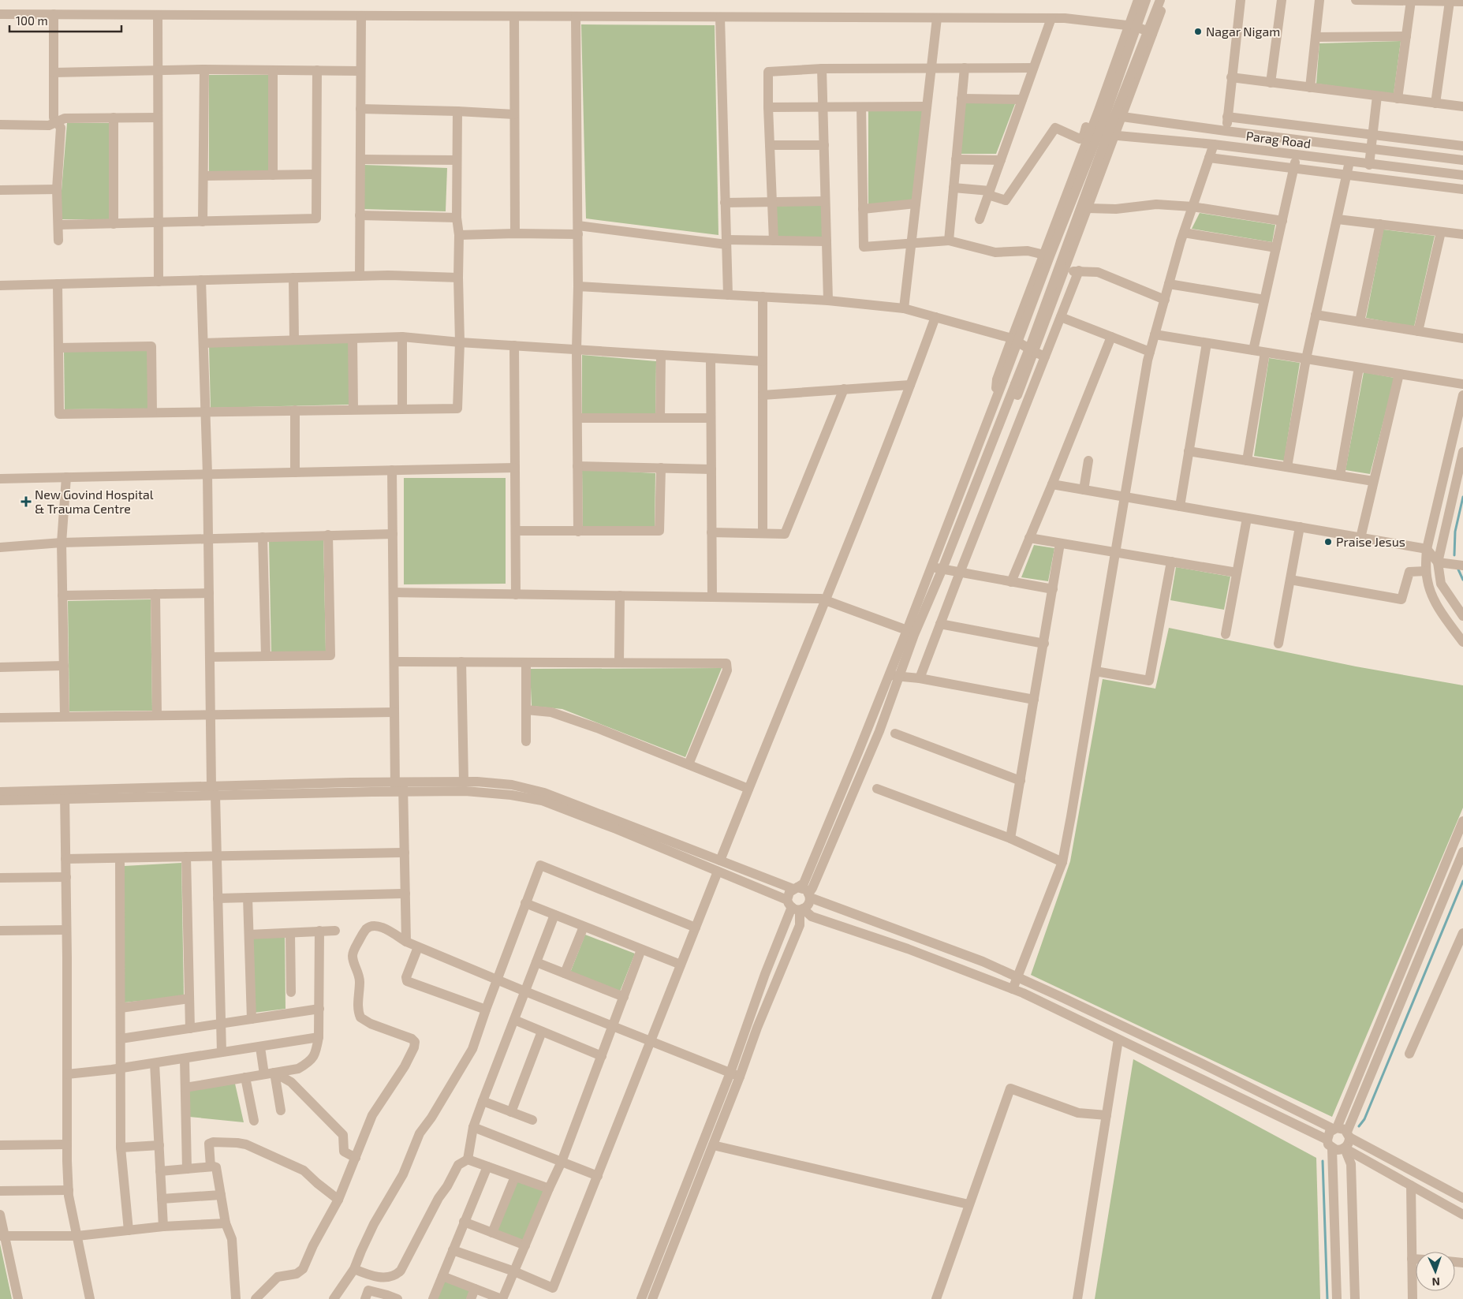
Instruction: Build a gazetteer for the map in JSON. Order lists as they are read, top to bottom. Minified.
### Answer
{"streets":{"street":["Parag Road"]},"places":{"other":["Nagar Nigam","Praise Jesus"],"health":["New Govind Hospital & Trauma Centre"]},"scale_bar":"100 m","north":"bottom"}
